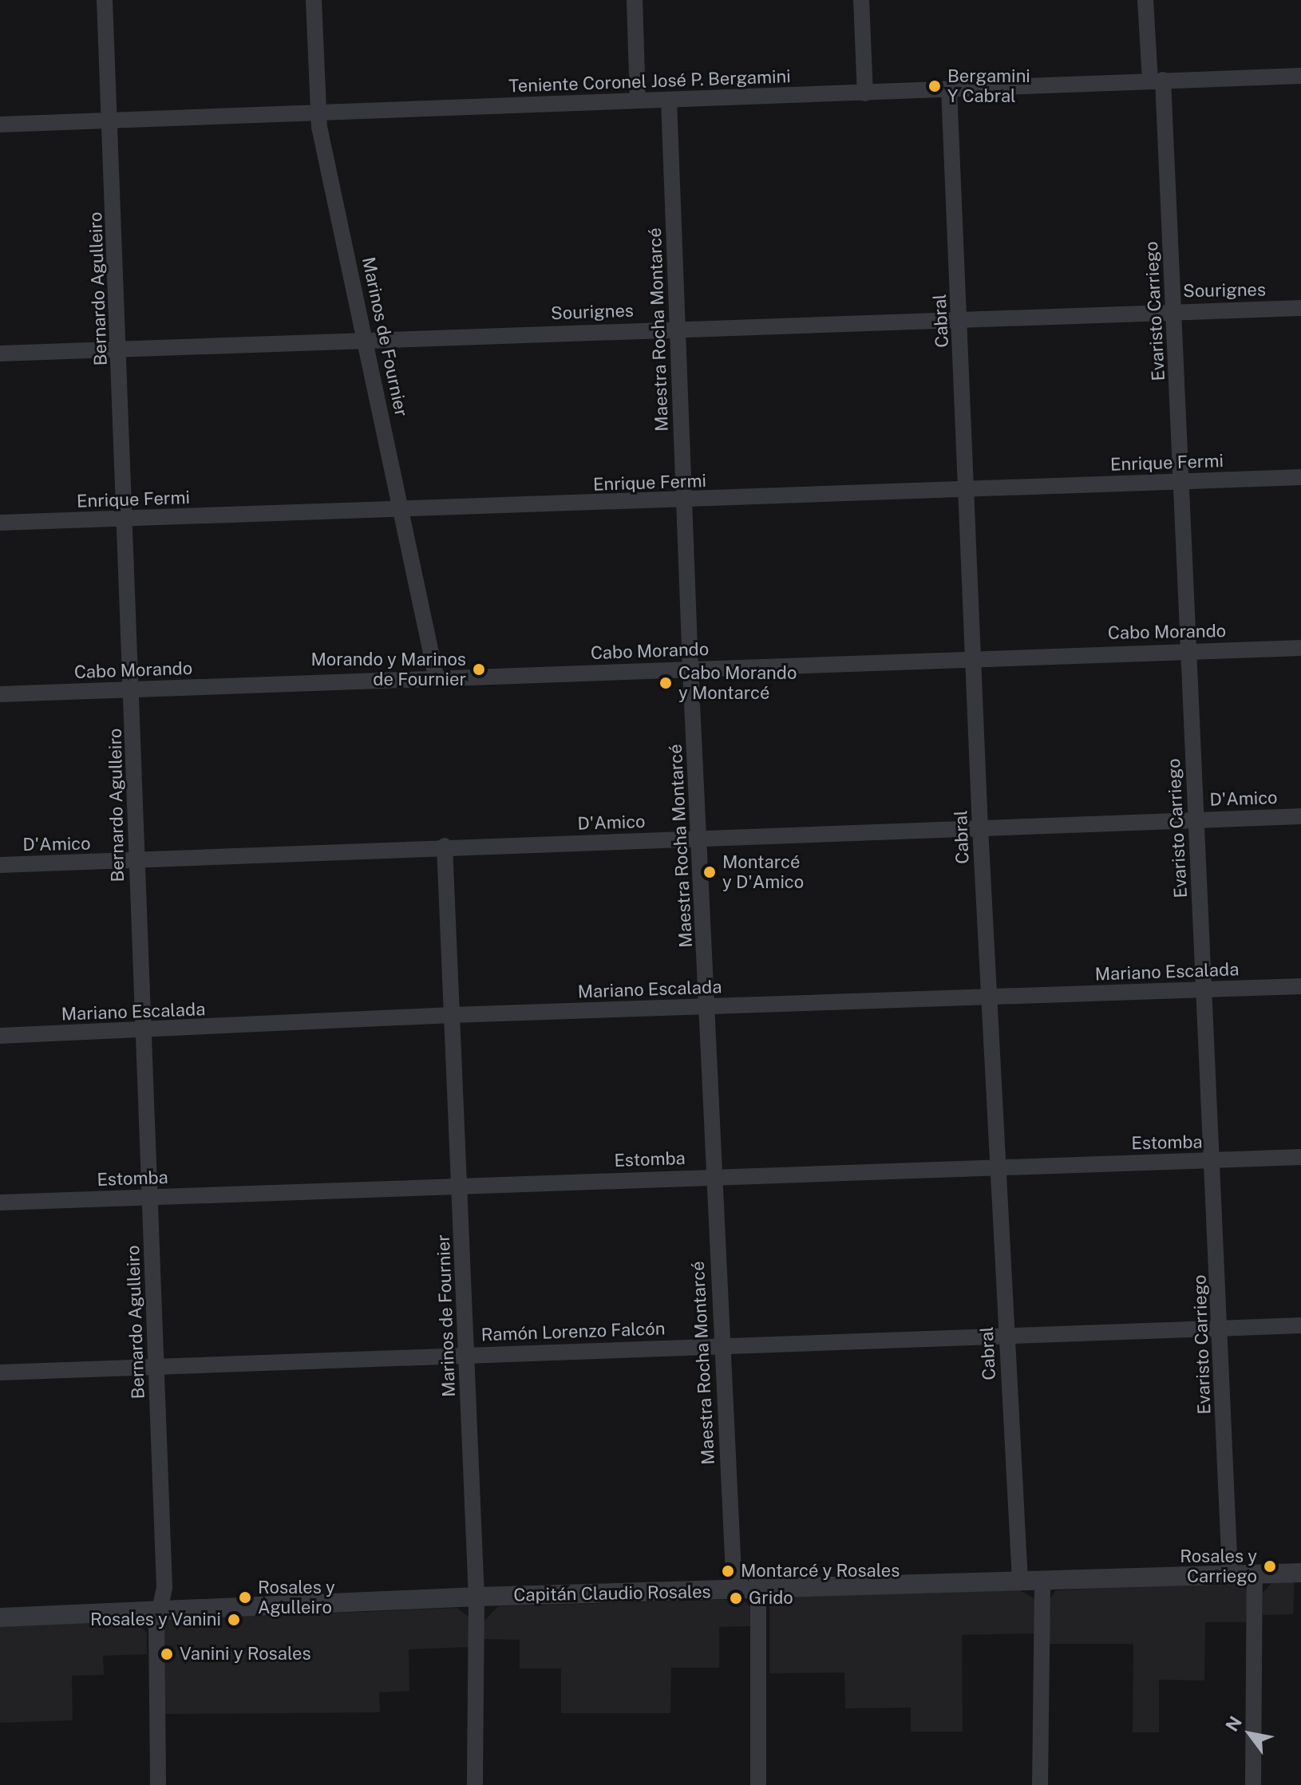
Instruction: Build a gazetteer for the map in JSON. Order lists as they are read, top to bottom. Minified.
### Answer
{"streets":{"street":["Teniente Coronel José P. Bergamini","Bernardo Agulleiro","Sourignes","Evaristo Carriego","Cabral","Maestra Rocha Montarcé","Marinos de Fournier","Enrique Fermi","Cabo Morando","D'Amico","Mariano Escalada","Estomba","Ramón Lorenzo Falcón","Capitán Claudio Rosales"]},"crossings":[["Teniente Coronel José P. Bergamini","Bernardo Agulleiro"],["Teniente Coronel José P. Bergamini","Evaristo Carriego"],["Teniente Coronel José P. Bergamini","Cabral"],["Teniente Coronel José P. Bergamini","Maestra Rocha Montarcé"],["Teniente Coronel José P. Bergamini","Marinos de Fournier"],["Bernardo Agulleiro","Sourignes"],["Bernardo Agulleiro","Enrique Fermi"],["Bernardo Agulleiro","Cabo Morando"],["Bernardo Agulleiro","D'Amico"],["Bernardo Agulleiro","Mariano Escalada"],["Bernardo Agulleiro","Estomba"],["Bernardo Agulleiro","Ramón Lorenzo Falcón"],["Bernardo Agulleiro","Capitán Claudio Rosales"],["Sourignes","Evaristo Carriego"],["Sourignes","Cabral"],["Sourignes","Maestra Rocha Montarcé"],["Sourignes","Marinos de Fournier"],["Evaristo Carriego","Enrique Fermi"],["Evaristo Carriego","Cabo Morando"],["Evaristo Carriego","D'Amico"],["Evaristo Carriego","Mariano Escalada"],["Evaristo Carriego","Estomba"],["Evaristo Carriego","Ramón Lorenzo Falcón"],["Evaristo Carriego","Capitán Claudio Rosales"],["Cabral","Enrique Fermi"],["Cabral","Cabo Morando"],["Cabral","D'Amico"],["Cabral","Mariano Escalada"],["Cabral","Estomba"],["Cabral","Ramón Lorenzo Falcón"],["Cabral","Capitán Claudio Rosales"],["Maestra Rocha Montarcé","Enrique Fermi"],["Maestra Rocha Montarcé","Cabo Morando"],["Maestra Rocha Montarcé","D'Amico"],["Maestra Rocha Montarcé","Mariano Escalada"],["Maestra Rocha Montarcé","Estomba"],["Maestra Rocha Montarcé","Ramón Lorenzo Falcón"],["Maestra Rocha Montarcé","Capitán Claudio Rosales"],["Marinos de Fournier","Enrique Fermi"],["Marinos de Fournier","Cabo Morando"],["Marinos de Fournier","D'Amico"],["Marinos de Fournier","Mariano Escalada"],["Marinos de Fournier","Estomba"],["Marinos de Fournier","Ramón Lorenzo Falcón"],["Marinos de Fournier","Capitán Claudio Rosales"]],"places":["Bergamini Y Cabral","Morando y Marinos de Fournier","Cabo Morando y Montarcé","Montarcé y D'Amico","Rosales y Carriego","Montarcé y Rosales","Rosales y Agulleiro","Grido","Rosales y Vanini","Vanini y Rosales"],"north":"top left"}
